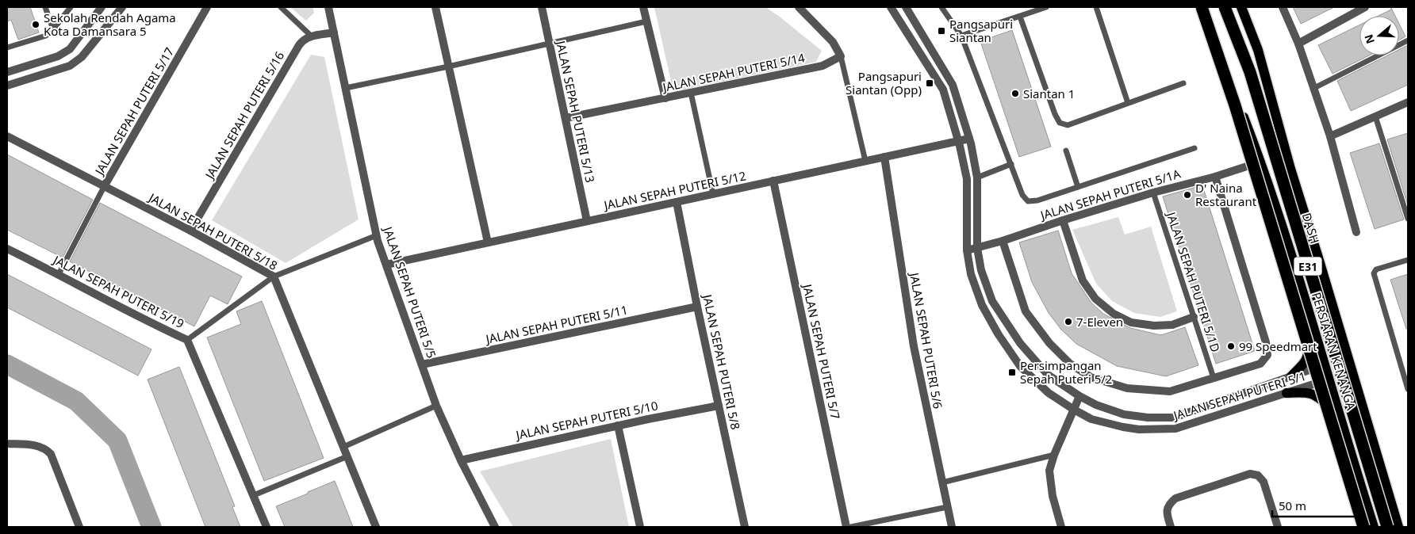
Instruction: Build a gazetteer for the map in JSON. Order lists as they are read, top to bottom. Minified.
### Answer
{"streets":{"highway":["DASH","E31"],"main road":["PERSIARAN KENANGA"],"street":["JALAN SEPAH PUTERI 5/14","JALAN SEPAH PUTERI 5/17","JALAN SEPAH PUTERI 5/13","JALAN SEPAH PUTERI 5/16","JALAN SEPAH PUTERI 5/12","JALAN SEPAH PUTERI 5/1A","JALAN SEPAH PUTERI 5/18","JALAN SEPAH PUTERI 5/19","JALAN SEPAH PUTERI 5/5","JALAN SEPAH PUTERI 5/11","JALAN SEPAH PUTERI 5/6","JALAN SEPAH PUTERI 5/7","JALAN SEPAH PUTERI 5/8","JALAN SEPAH PUTERI 5/1","JALAN SEPAH PUTERI 5/10"],"lane":["JALAN SEPAH PUTERI 5/1D"]},"crossings":[["JALAN SEPAH PUTERI 5/14","JALAN SEPAH PUTERI 5/13"],["JALAN SEPAH PUTERI 5/17","JALAN SEPAH PUTERI 5/18"],["JALAN SEPAH PUTERI 5/13","JALAN SEPAH PUTERI 5/12"],["JALAN SEPAH PUTERI 5/16","JALAN SEPAH PUTERI 5/18"],["JALAN SEPAH PUTERI 5/16","JALAN SEPAH PUTERI 5/5"],["JALAN SEPAH PUTERI 5/12","JALAN SEPAH PUTERI 5/5"],["JALAN SEPAH PUTERI 5/12","JALAN SEPAH PUTERI 5/6"],["JALAN SEPAH PUTERI 5/12","JALAN SEPAH PUTERI 5/7"],["JALAN SEPAH PUTERI 5/12","JALAN SEPAH PUTERI 5/8"],["JALAN SEPAH PUTERI 5/12","JALAN SEPAH PUTERI 5/1"],["JALAN SEPAH PUTERI 5/1A","JALAN SEPAH PUTERI 5/1D"],["JALAN SEPAH PUTERI 5/1A","PERSIARAN KENANGA"],["JALAN SEPAH PUTERI 5/1A","JALAN SEPAH PUTERI 5/1"],["JALAN SEPAH PUTERI 5/5","JALAN SEPAH PUTERI 5/11"],["JALAN SEPAH PUTERI 5/5","JALAN SEPAH PUTERI 5/10"],["JALAN SEPAH PUTERI 5/11","JALAN SEPAH PUTERI 5/8"],["PERSIARAN KENANGA","JALAN SEPAH PUTERI 5/1"],["JALAN SEPAH PUTERI 5/8","JALAN SEPAH PUTERI 5/10"]],"places":{"other":["Sekolah Rendah Agama Kota Damansara 5","Siantan 1","D' Naina Restaurant","7-Eleven","99 Speedmart"],"transit":["Pangsapuri Siantan","Pangsapuri Siantan (Opp)","Persimpangan Sepah Puteri 5/2"]},"scale_bar":"50 m","north":"left"}
